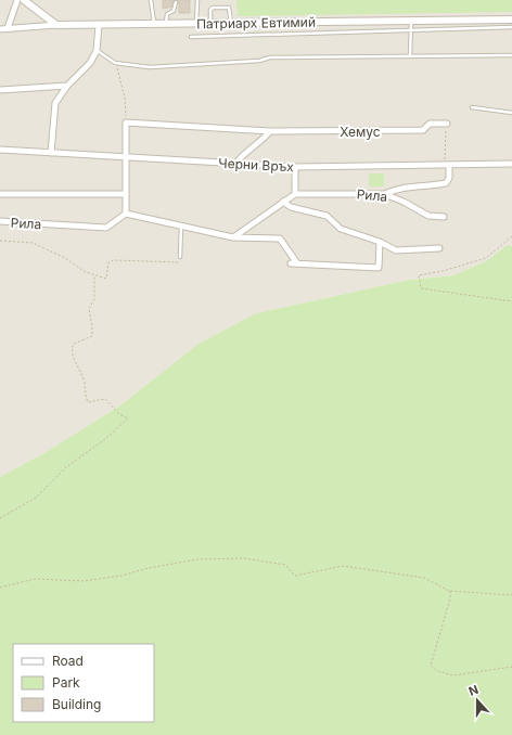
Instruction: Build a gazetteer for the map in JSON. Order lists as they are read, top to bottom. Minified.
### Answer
{"streets":{"street":["Патриарх Евтимий","Хемус","Черни Връх","Рила"]},"legend":["Road","Park","Building"],"north":"top"}
